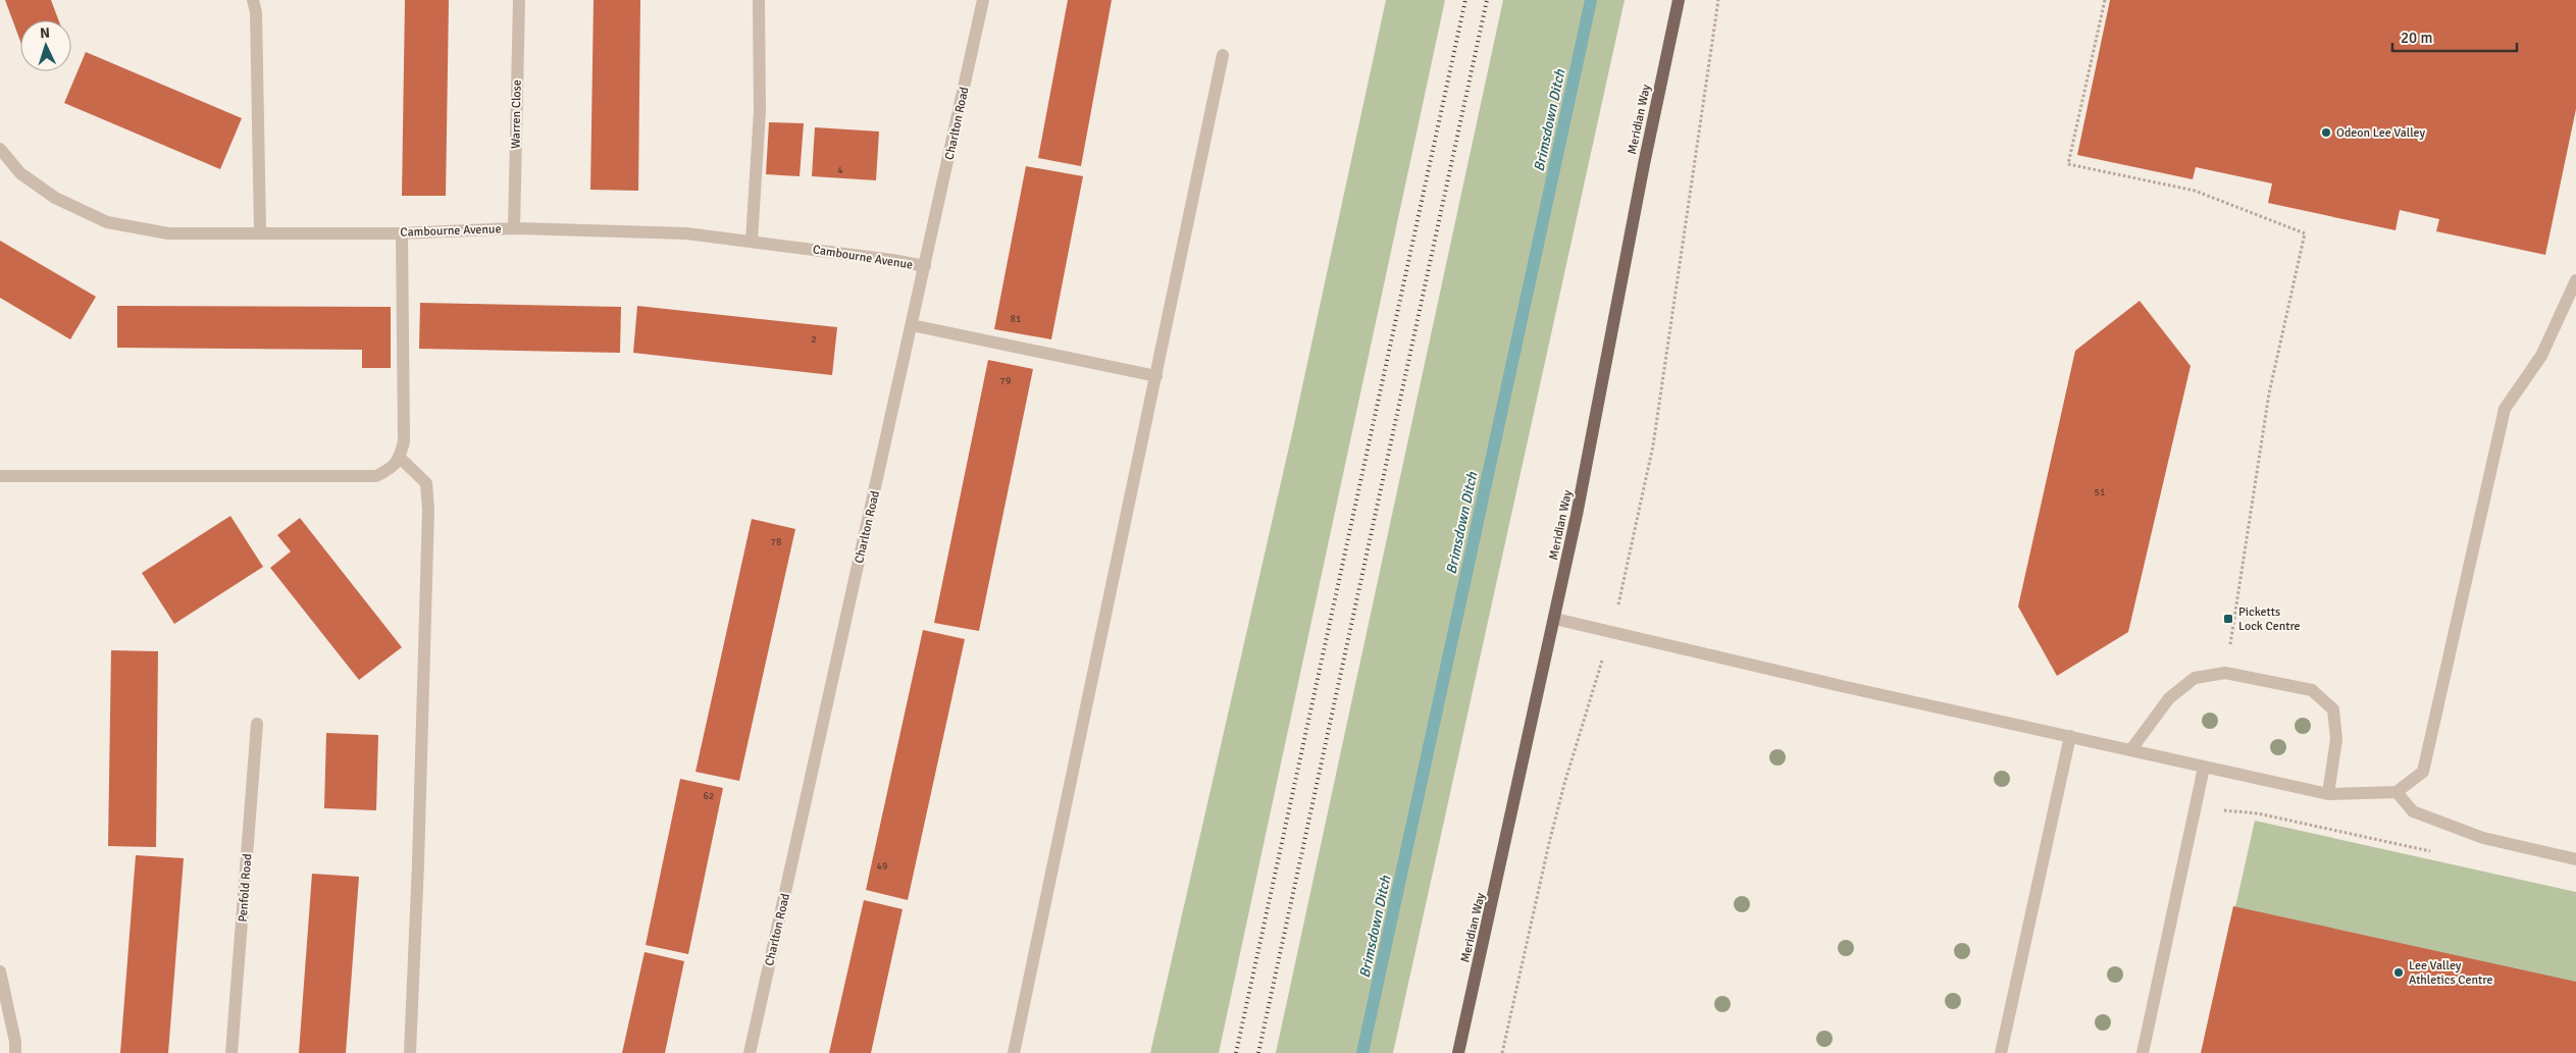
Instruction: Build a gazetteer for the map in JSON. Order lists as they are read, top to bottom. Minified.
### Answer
{"streets":{"main road":["Meridian Way"],"street":["Warren Close","Charlton Road","Cambourne Avenue","Penfold Road"]},"crossings":[["Warren Close","Cambourne Avenue"],["Charlton Road","Cambourne Avenue"]],"water":["Brimsdown Ditch"],"places":{"other":["Odeon Lee Valley","Lee Valley Athletics Centre"],"transit":["Picketts Lock Centre"]},"house_numbers":["4","81","2","79","51","78","62","49"],"scale_bar":"20 m","north":"top"}
